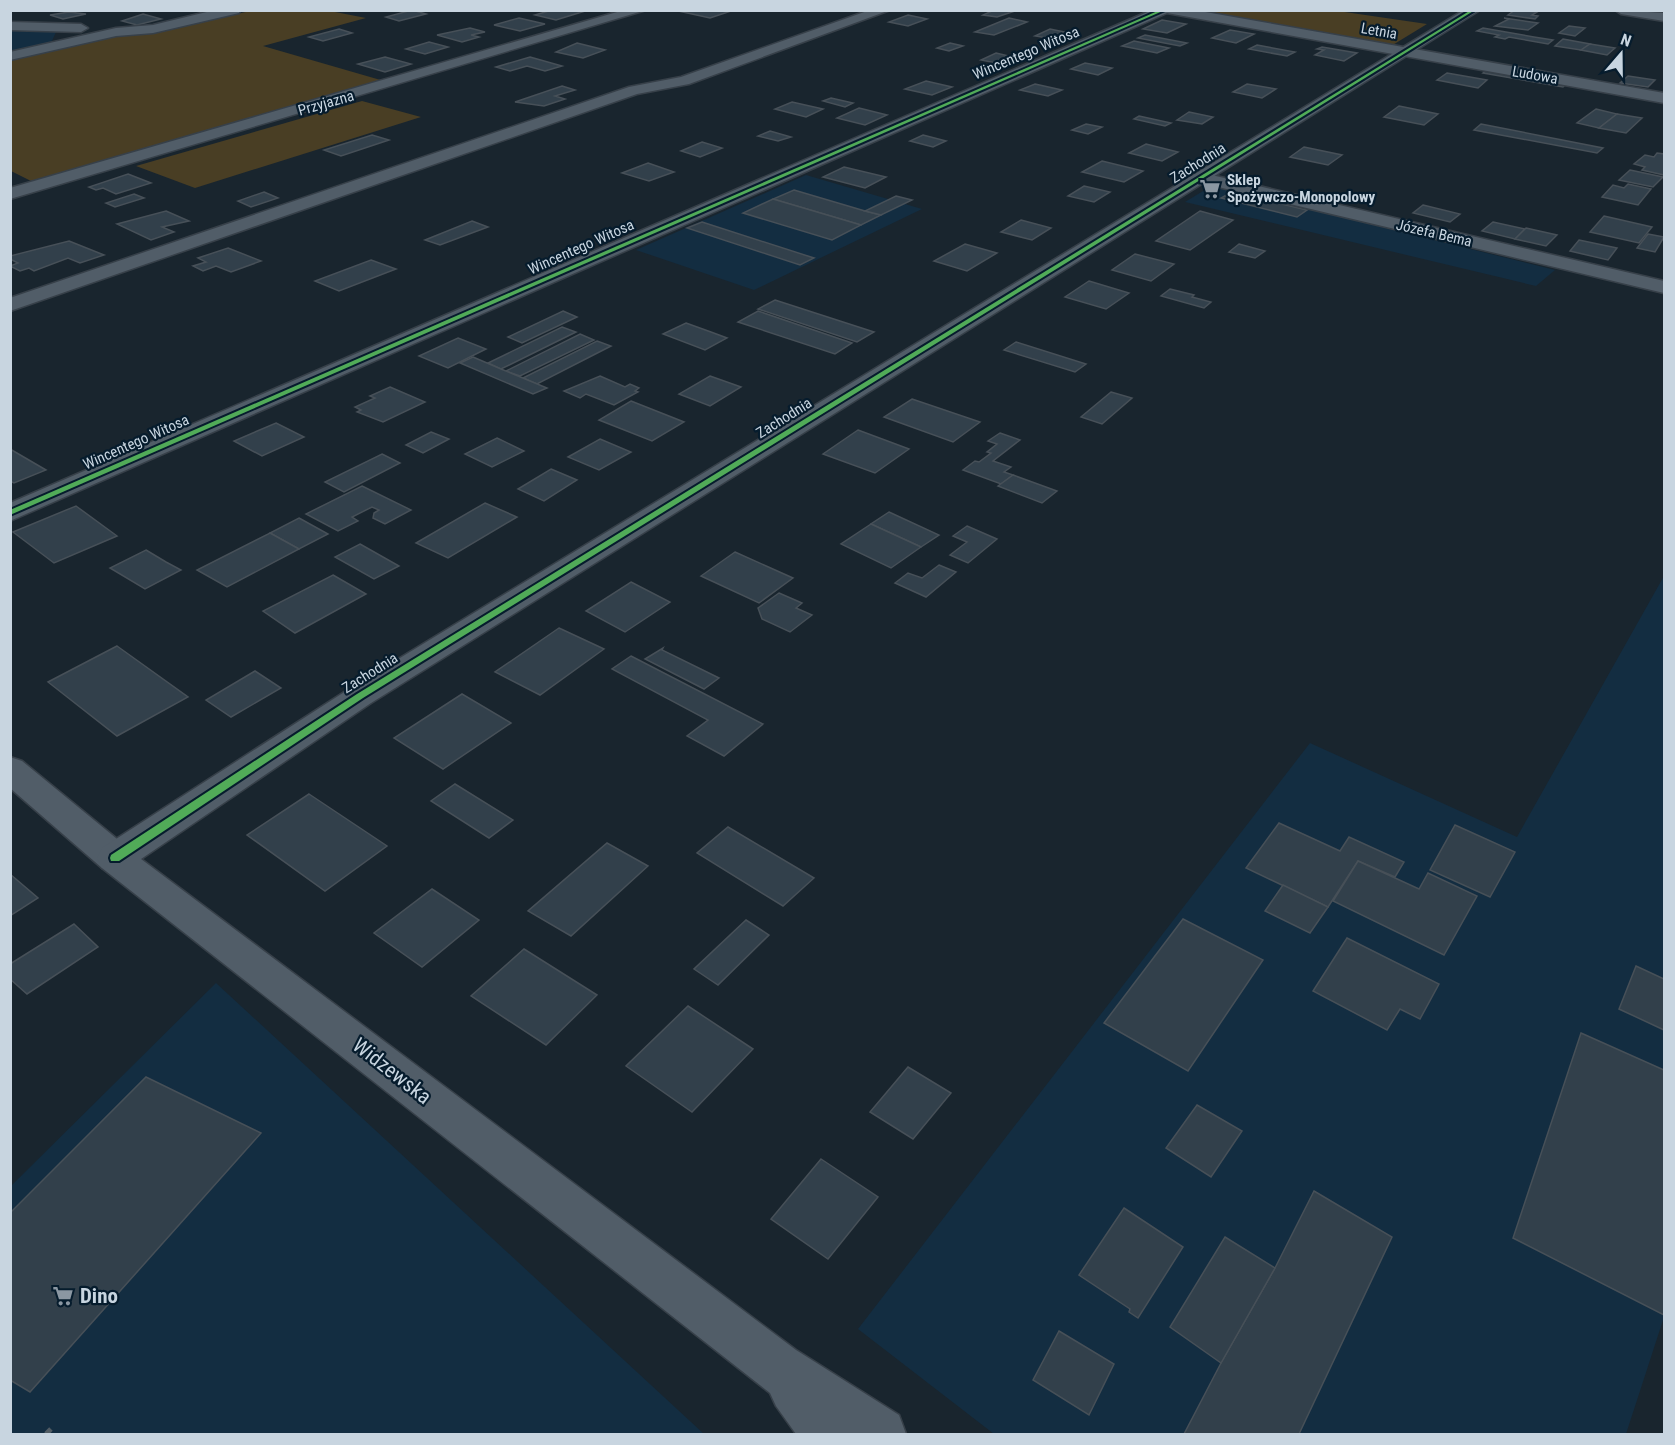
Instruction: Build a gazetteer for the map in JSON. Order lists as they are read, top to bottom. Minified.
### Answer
{"streets":{"street":["Letnia","Wincentego Witosa","Ludowa","Przyjazna","Zachodnia","Józefa Bema","Widzewska"]},"crossings":[["Letnia","Ludowa"],["Letnia","Zachodnia"],["Ludowa","Zachodnia"],["Zachodnia","Józefa Bema"],["Zachodnia","Widzewska"]],"places":{"supermarket":["Sklep Spożywczo-Monopolowy","Dino"]},"north":"top"}
